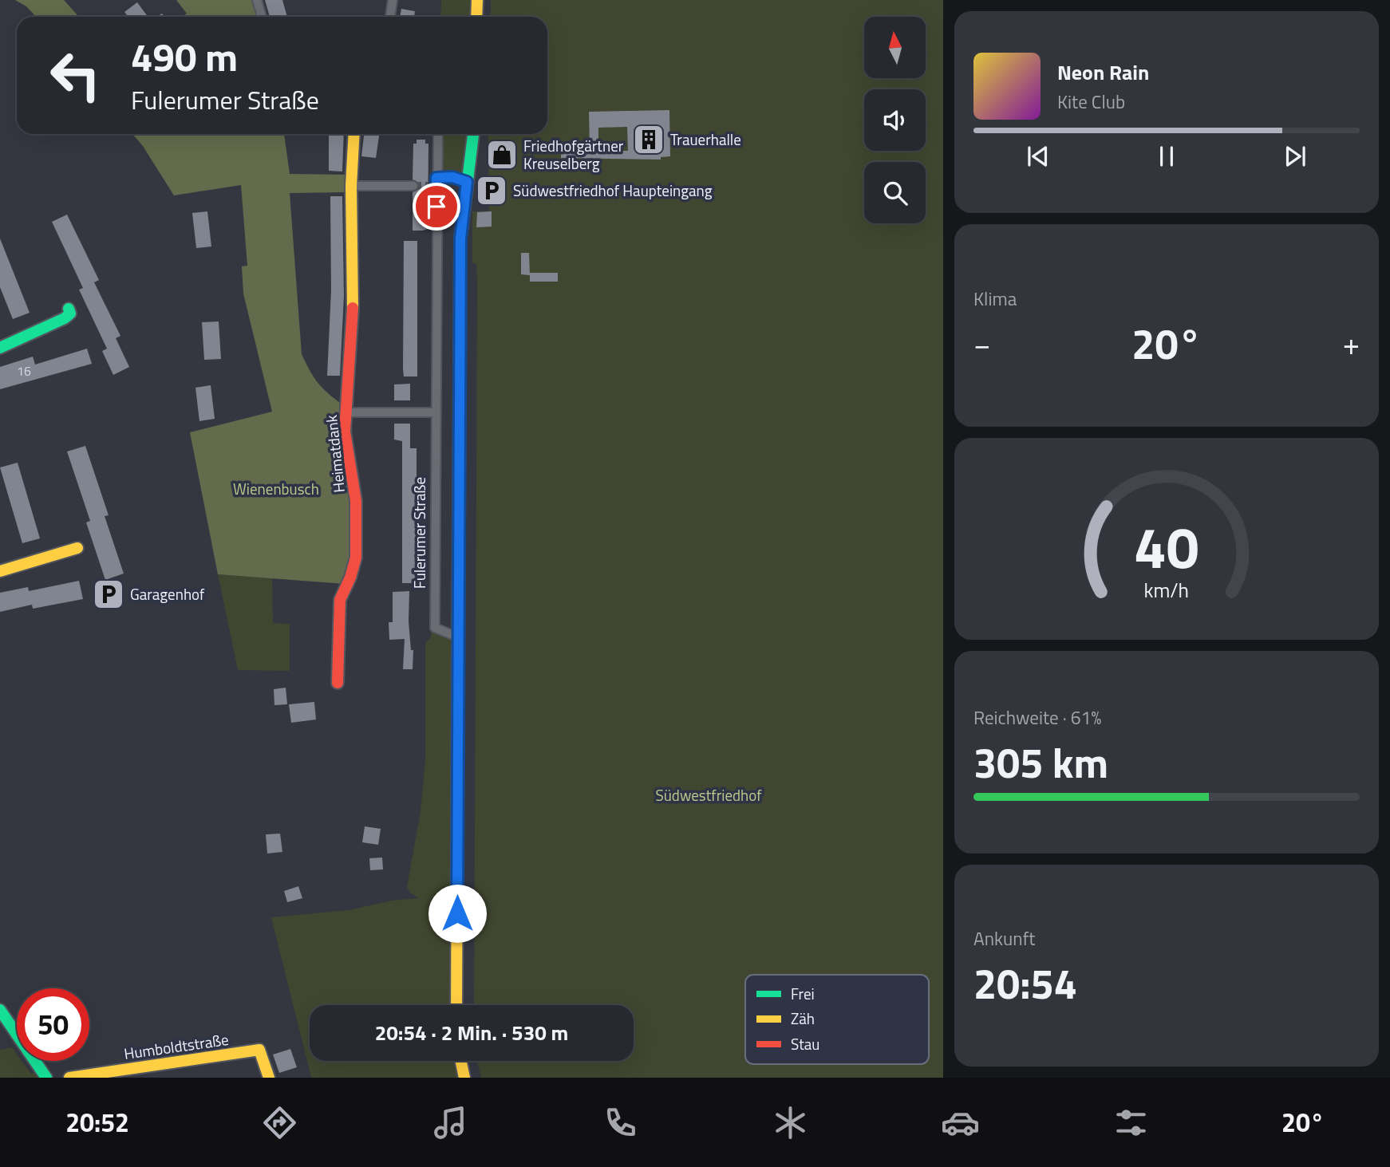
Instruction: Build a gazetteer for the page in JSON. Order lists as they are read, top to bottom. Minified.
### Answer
{"streets":{"street":["Heimatdank","Fulerumer Straße","Humboldtstraße"]},"parks":["Wienenbusch","Südwestfriedhof"],"places":{"building":["Trauerhalle"],"shop":["Friedhofgärtner Kreuselberg"],"parking":["Südwestfriedhof Haupteingang","Garagenhof"]},"house_numbers":["16"],"legend":["Frei","Zäh","Stau"],"north":"top","page":{"turn":["490 m","Fulerumer Straße"],"song":["Neon Rain","Kite Club"],"tile":["Klima",["Reichweite · 61%","305 km"],["Ankunft","20:54"]],"heat":["−","20°","+"],"limit":"50","trip":"20:54 · 2 Min. · 530 m","tabs":["20:52","20°"],"gauge":["40","km/h"]}}
